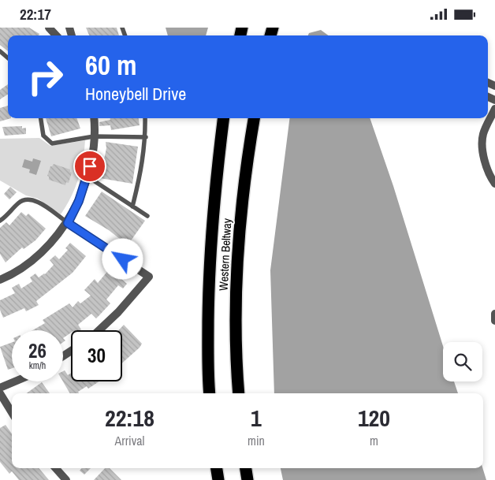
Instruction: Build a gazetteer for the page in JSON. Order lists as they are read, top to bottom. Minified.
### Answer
{"streets":{"highway":["Western Beltway"]},"page":{"status":"22:17","turn":["60 m","Honeybell Drive"],"speed":"26 km/h","limit":"30","eta":["22:18","Arrival","1","min","120","m"]}}
